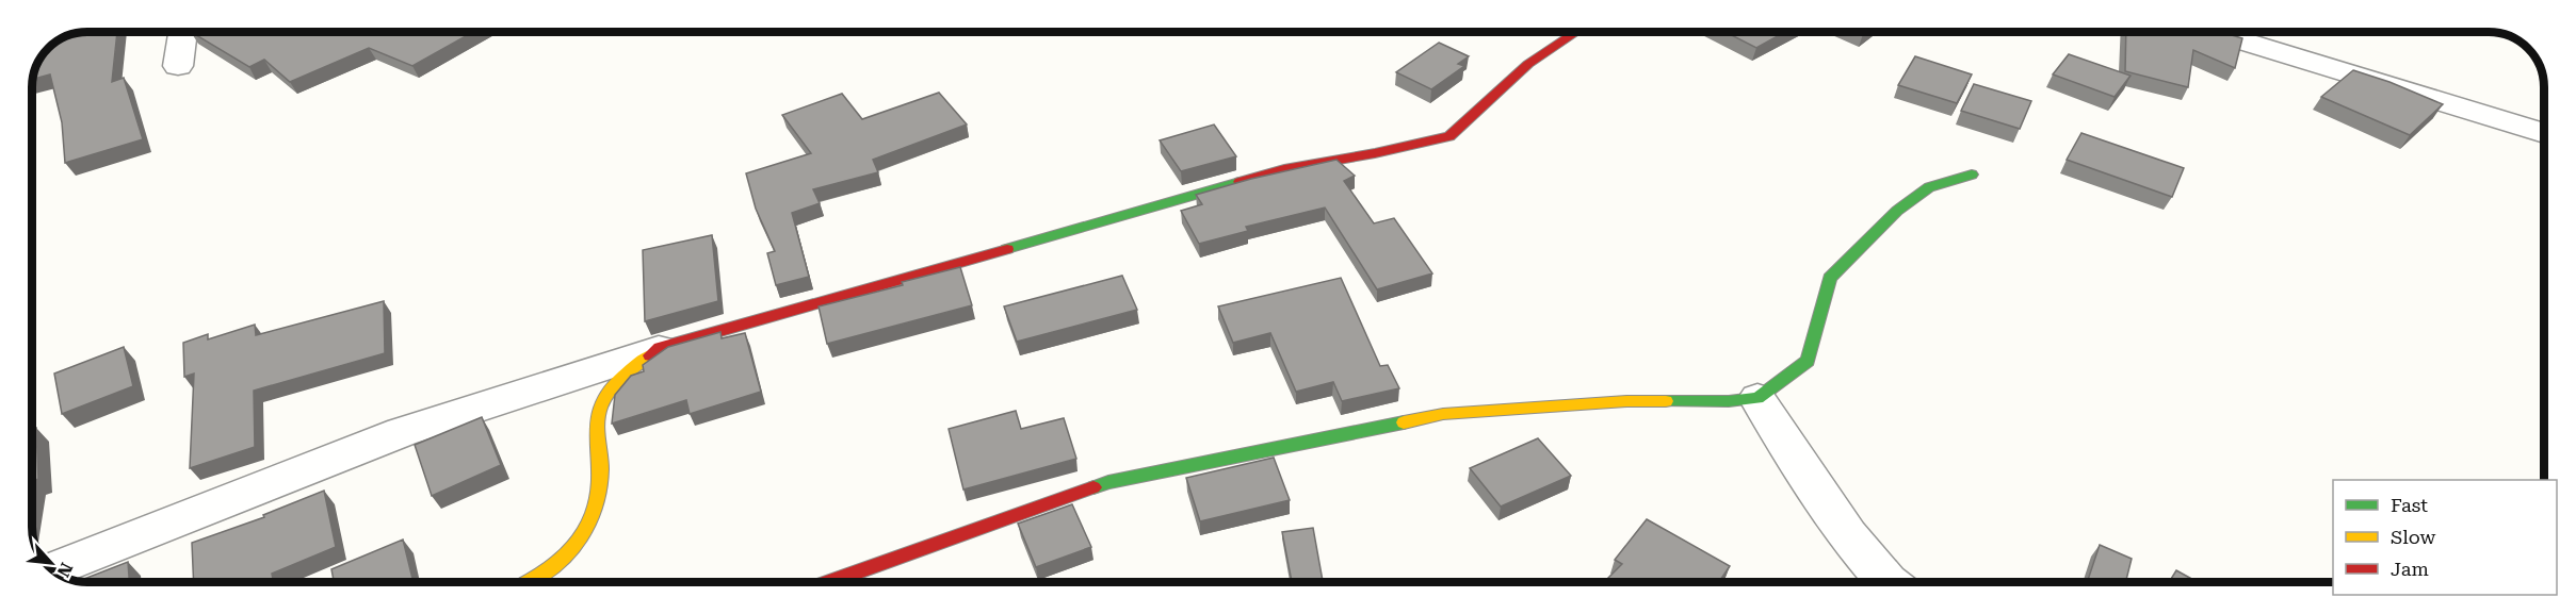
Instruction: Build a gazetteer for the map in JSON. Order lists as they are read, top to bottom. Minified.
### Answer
{"legend":["Fast","Slow","Jam"],"north":"bottom right"}
